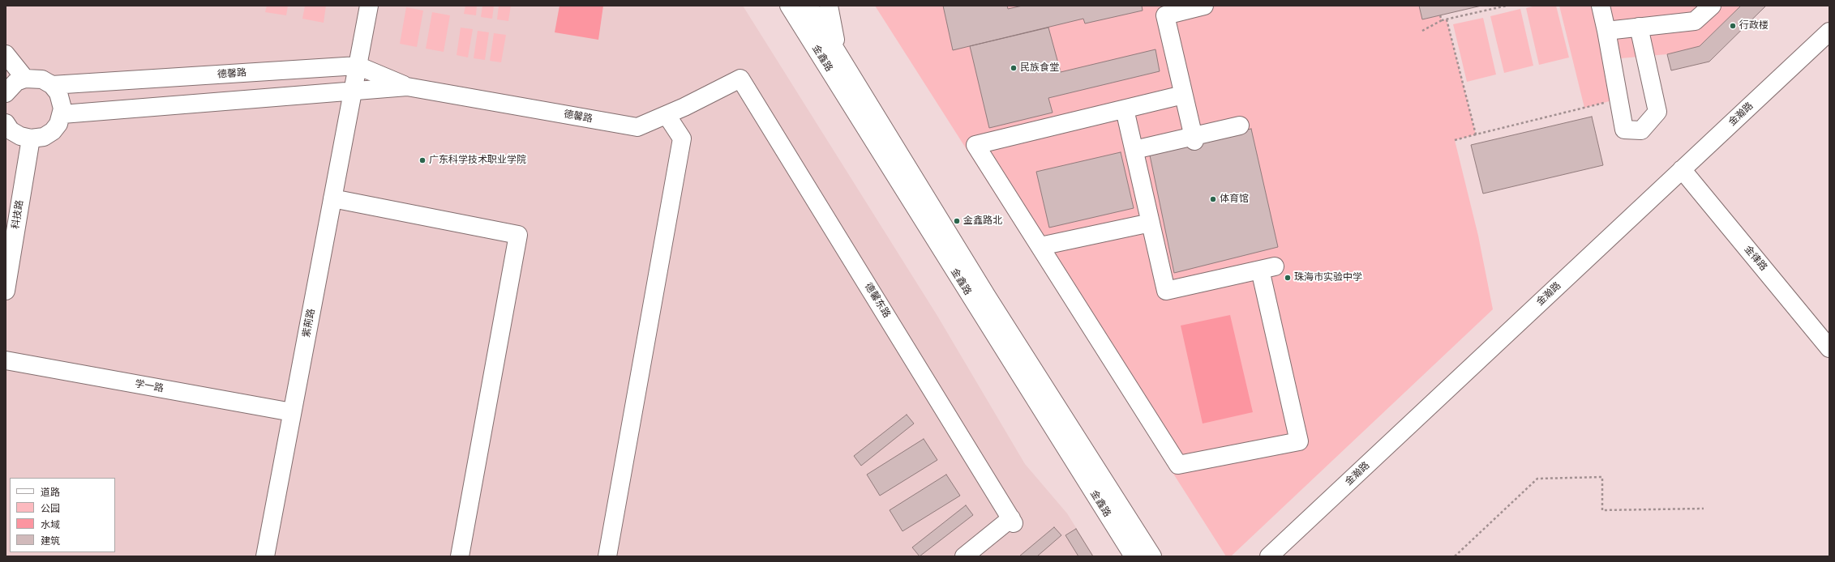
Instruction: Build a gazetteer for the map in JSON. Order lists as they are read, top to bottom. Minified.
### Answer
{"streets":{"street":["金鑫路","德馨路","金瀚路","科技路","金律路","德馨东路","紫荊路","学一路"]},"crossings":[["德馨路","德馨东路"],["德馨路","紫荊路"],["金瀚路","金律路"],["紫荊路","学一路"]],"places":["行政楼","民族食堂","广东科学技术职业学院","体育馆","金鑫路北","珠海市实验中学"],"legend":["道路","公园","水域","建筑"]}
